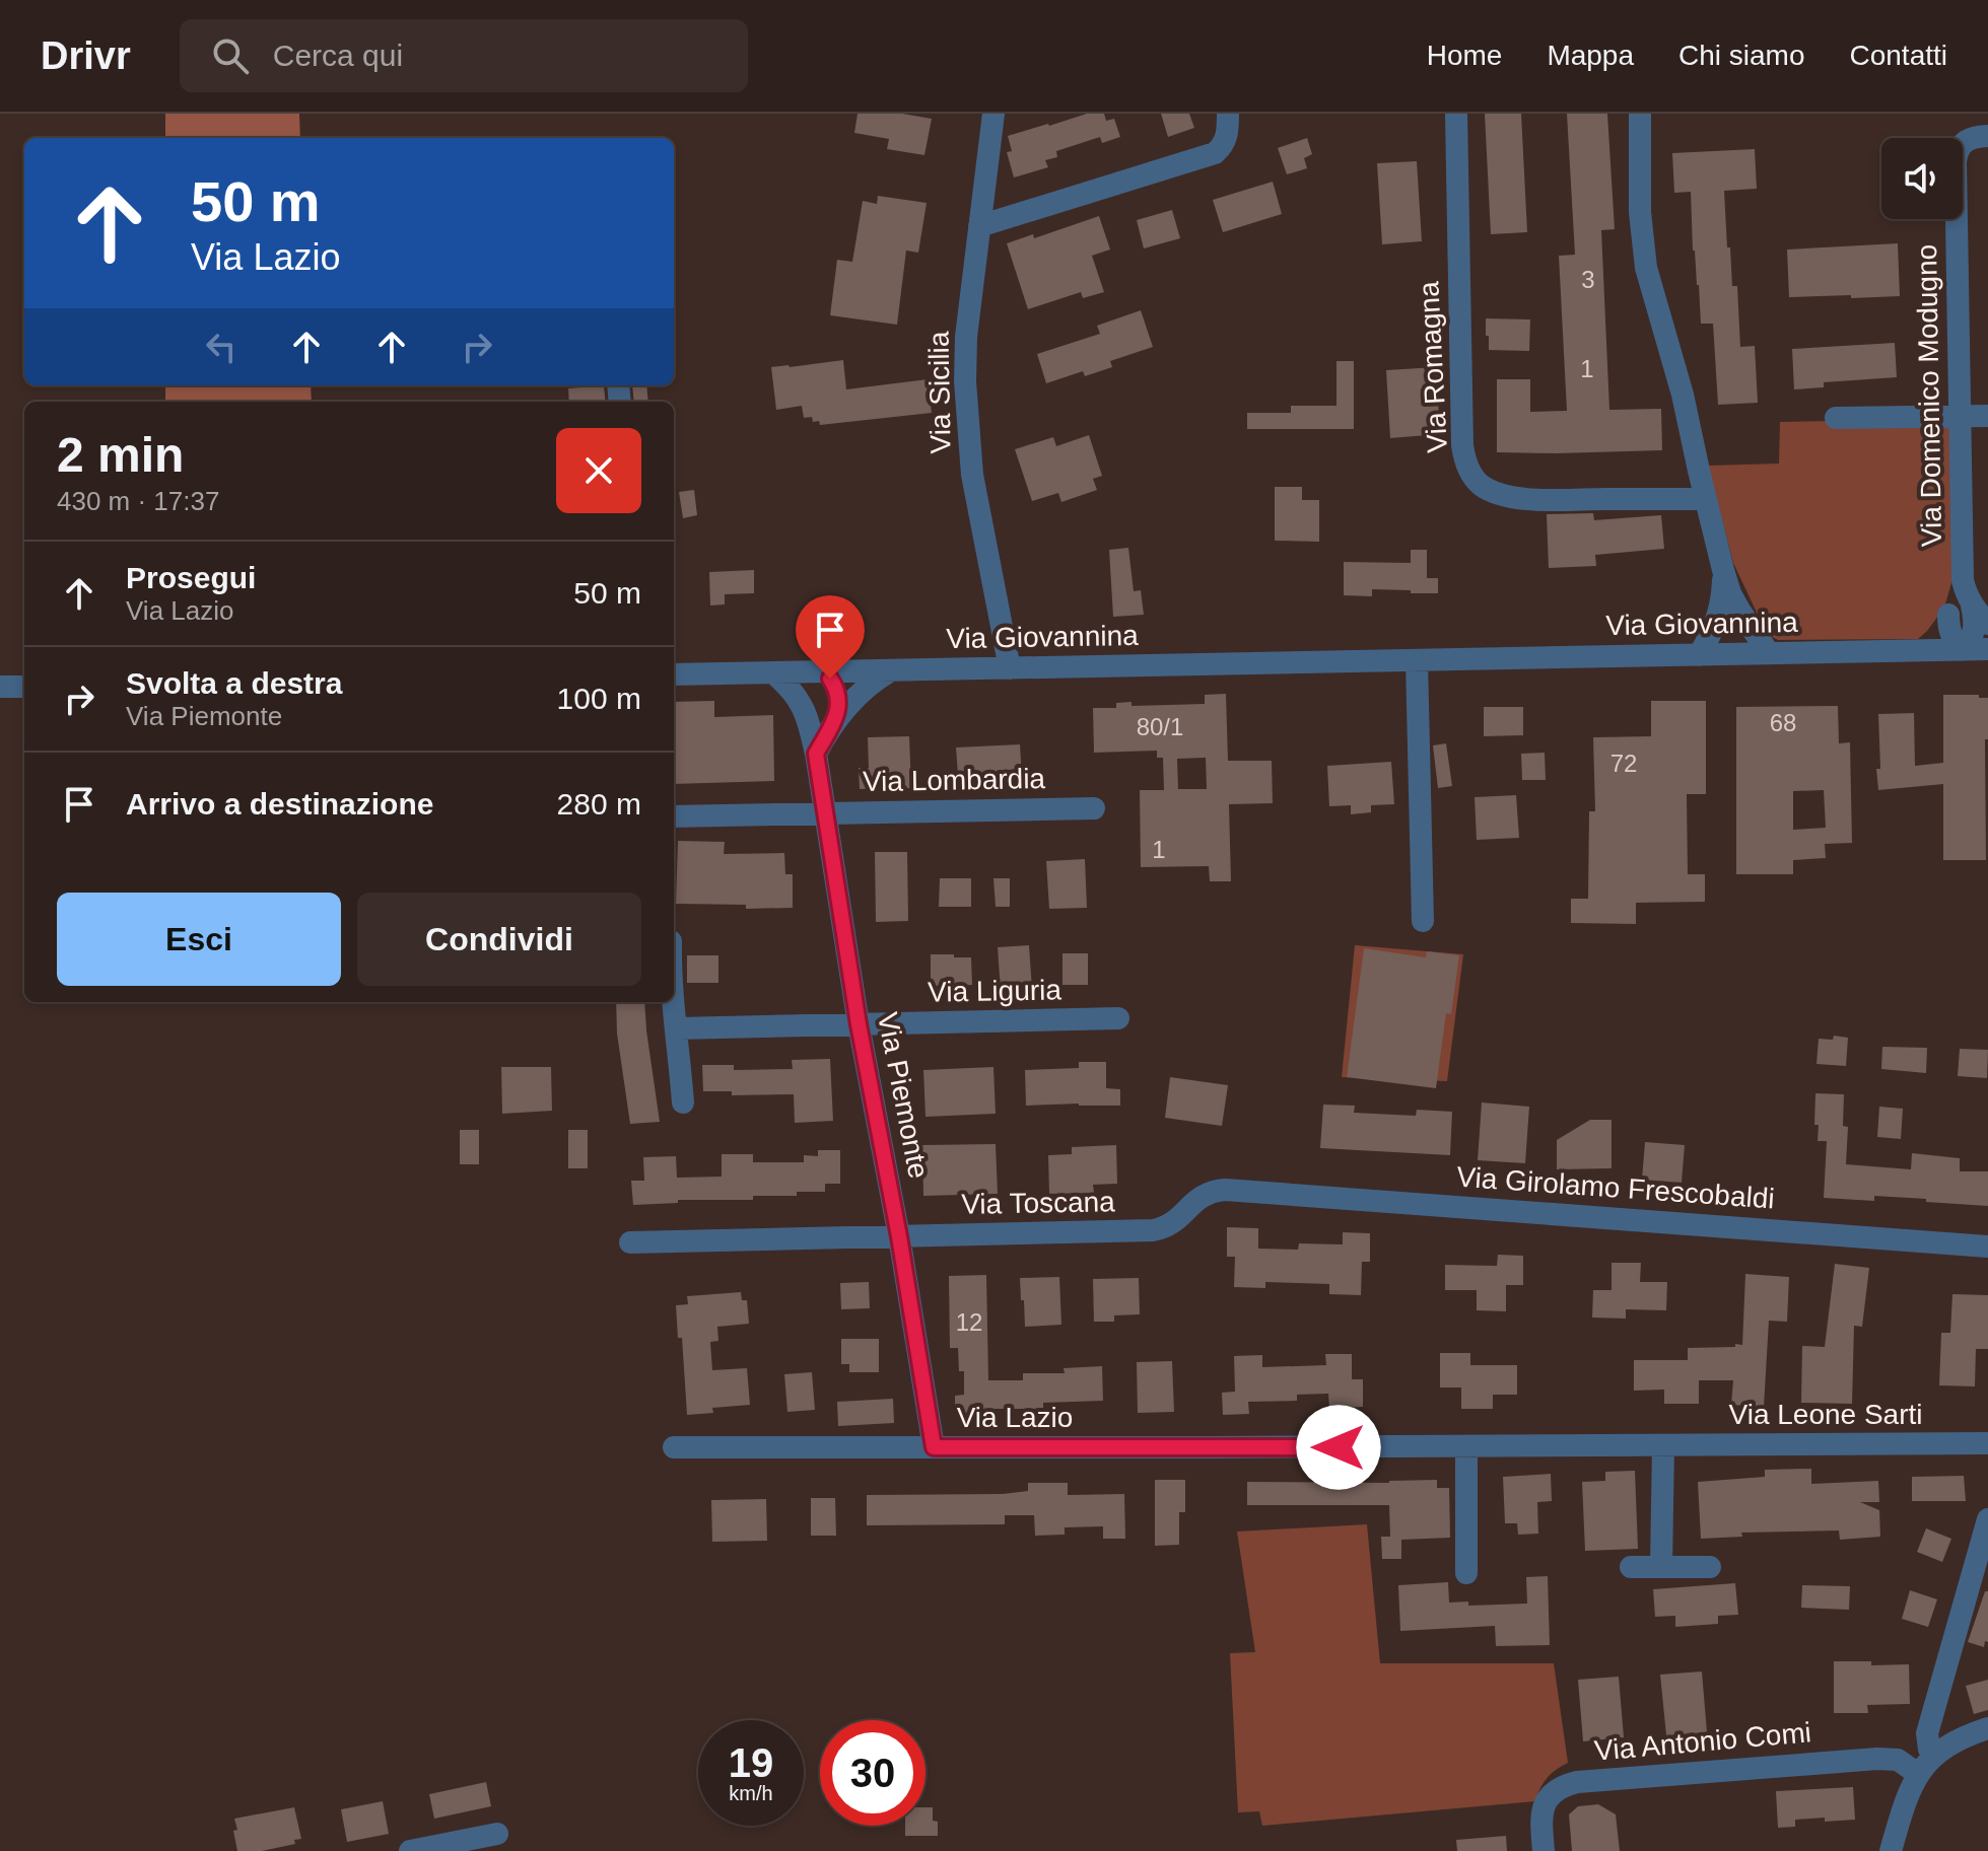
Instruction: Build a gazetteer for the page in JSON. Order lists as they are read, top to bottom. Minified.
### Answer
{"streets":{"street":["Via Romagna","Via Sicilia","Via Domenico Modugno","Via Giovannina","Via Lombardia","Via Liguria","Via Piemonte","Via Girolamo Frescobaldi","Via Toscana","Via Leone Sarti","Via Lazio","Via Antonio Comi"]},"crossings":[["Via Sicilia","Via Giovannina"],["Via Domenico Modugno","Via Giovannina"],["Via Giovannina","Via Piemonte"],["Via Lombardia","Via Piemonte"],["Via Liguria","Via Piemonte"],["Via Piemonte","Via Toscana"],["Via Piemonte","Via Lazio"],["Via Girolamo Frescobaldi","Via Toscana"],["Via Leone Sarti","Via Lazio"]],"house_numbers":["3","1","68","80/1","72","1","12"],"page":{"header":"Drivr","search":"Cerca qui","nav":["Home","Mappa","Chi siamo","Contatti"],"turn":["50 m","Via Lazio"],"heading":["2 min","430 m · 17:37"],"list":[{"name":"Prosegui","note":"Via Lazio","value":"50 m"},{"name":"Svolta a destra","note":"Via Piemonte","value":"100 m"},{"name":"Arrivo a destinazione","value":"280 m"}],"buttons":["Esci","Condividi"],"speed":"19 km/h","limit":"30"}}
